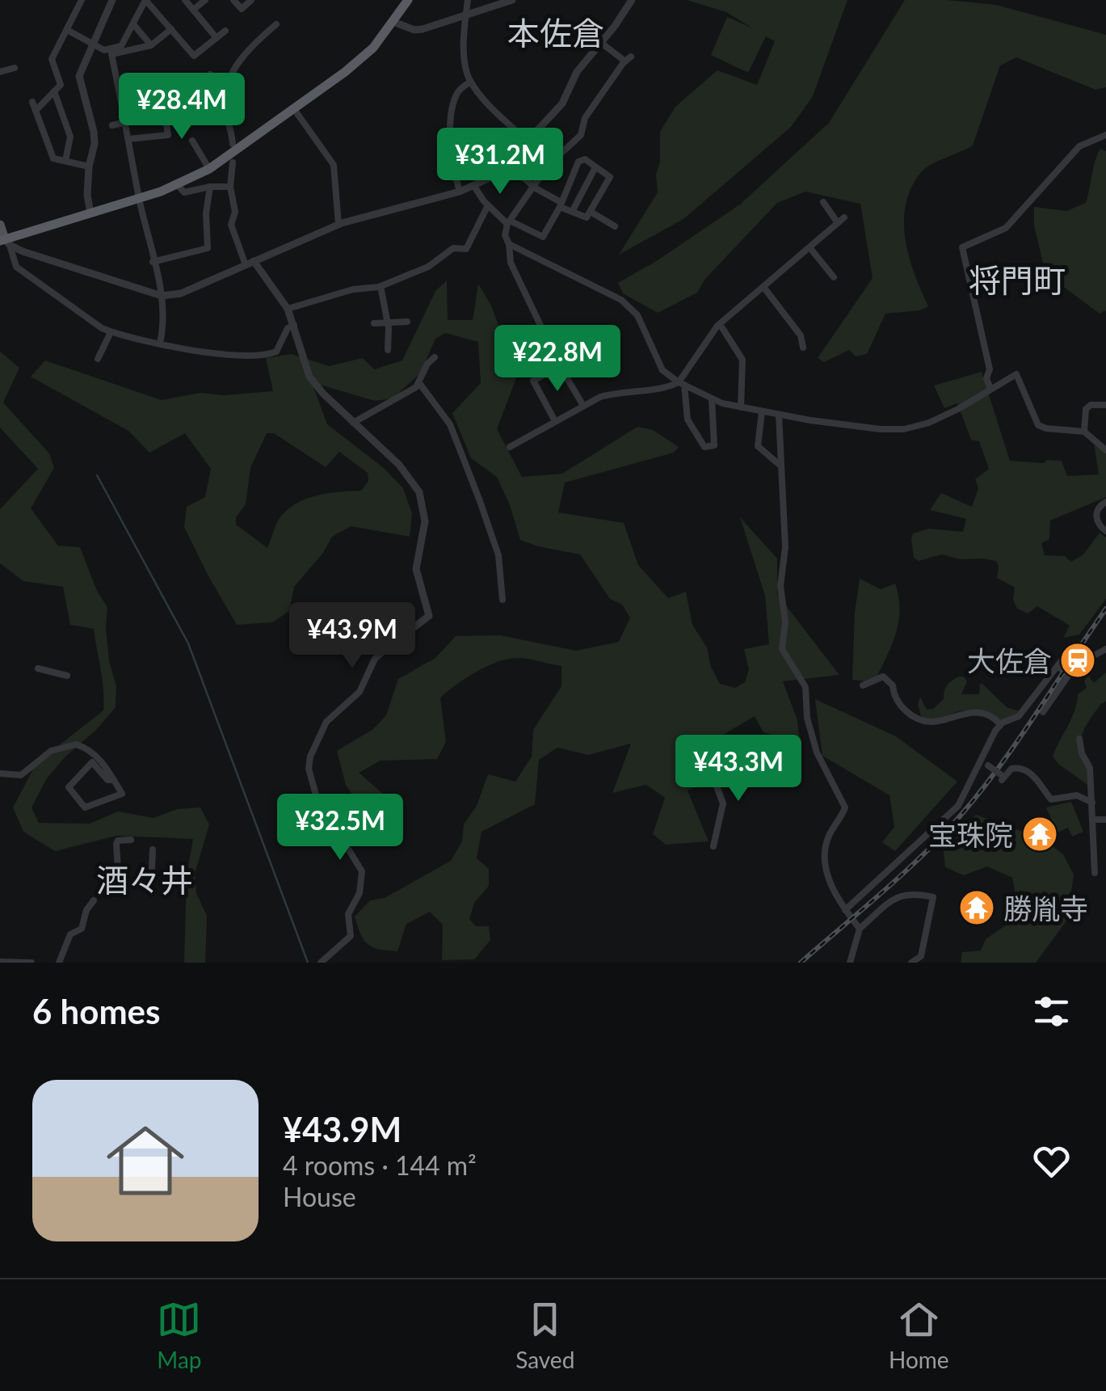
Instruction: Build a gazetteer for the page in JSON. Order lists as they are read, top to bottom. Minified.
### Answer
{"districts":["本佐倉","将門町","酒々井"],"places":{"station":["大佐倉"],"temple":["宝珠院","勝胤寺"]},"page":{"price":["¥28.4M","¥31.2M","¥22.8M","¥43.9M","¥43.3M","¥32.5M"],"heading":"6 homes","list":[{"name":"¥43.9M","note":"4 rooms · 144 m² · House"}],"tabs":["Map","Saved","Home"]}}
